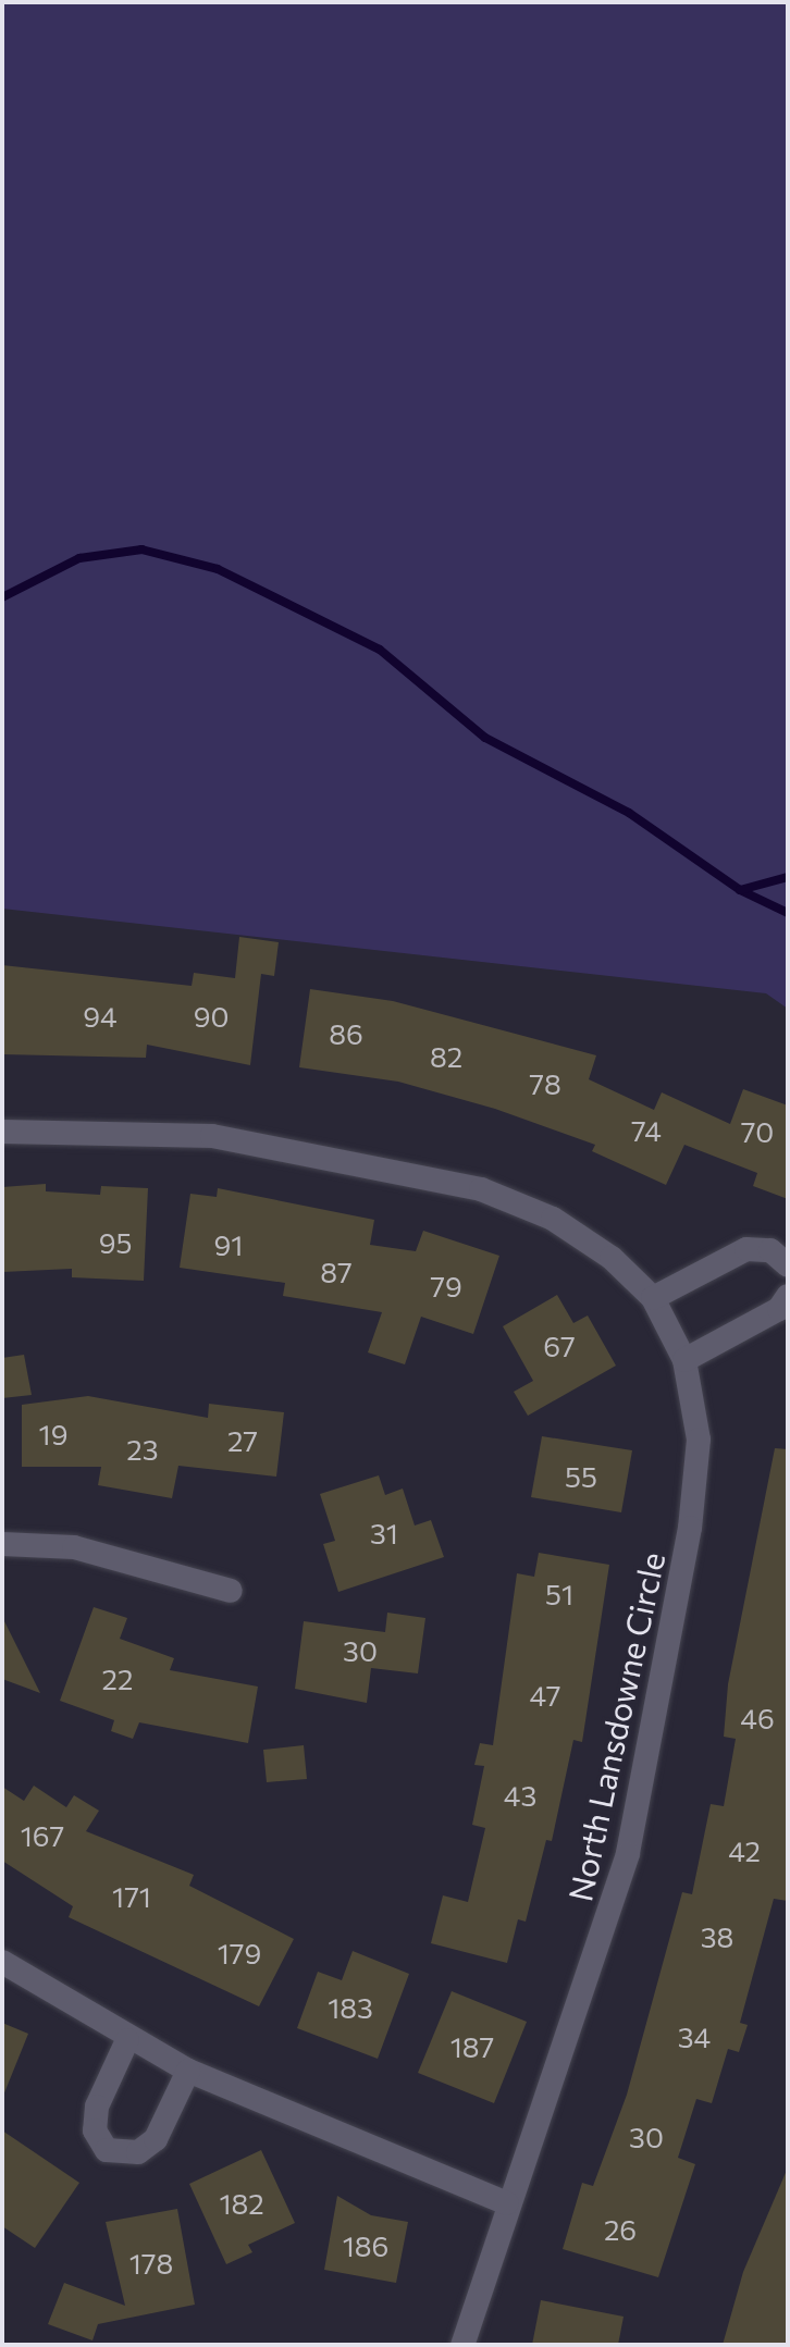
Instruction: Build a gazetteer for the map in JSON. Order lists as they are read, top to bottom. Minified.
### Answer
{"streets":{"street":["North Lansdowne Circle"]},"house_numbers":["94","90","86","82","78","74","70","95","91","87","79","67","19","27","23","55","31","51","30","22","47","46","43","167","42","171","38","179","183","34","187","30","182","26","186","178"]}
